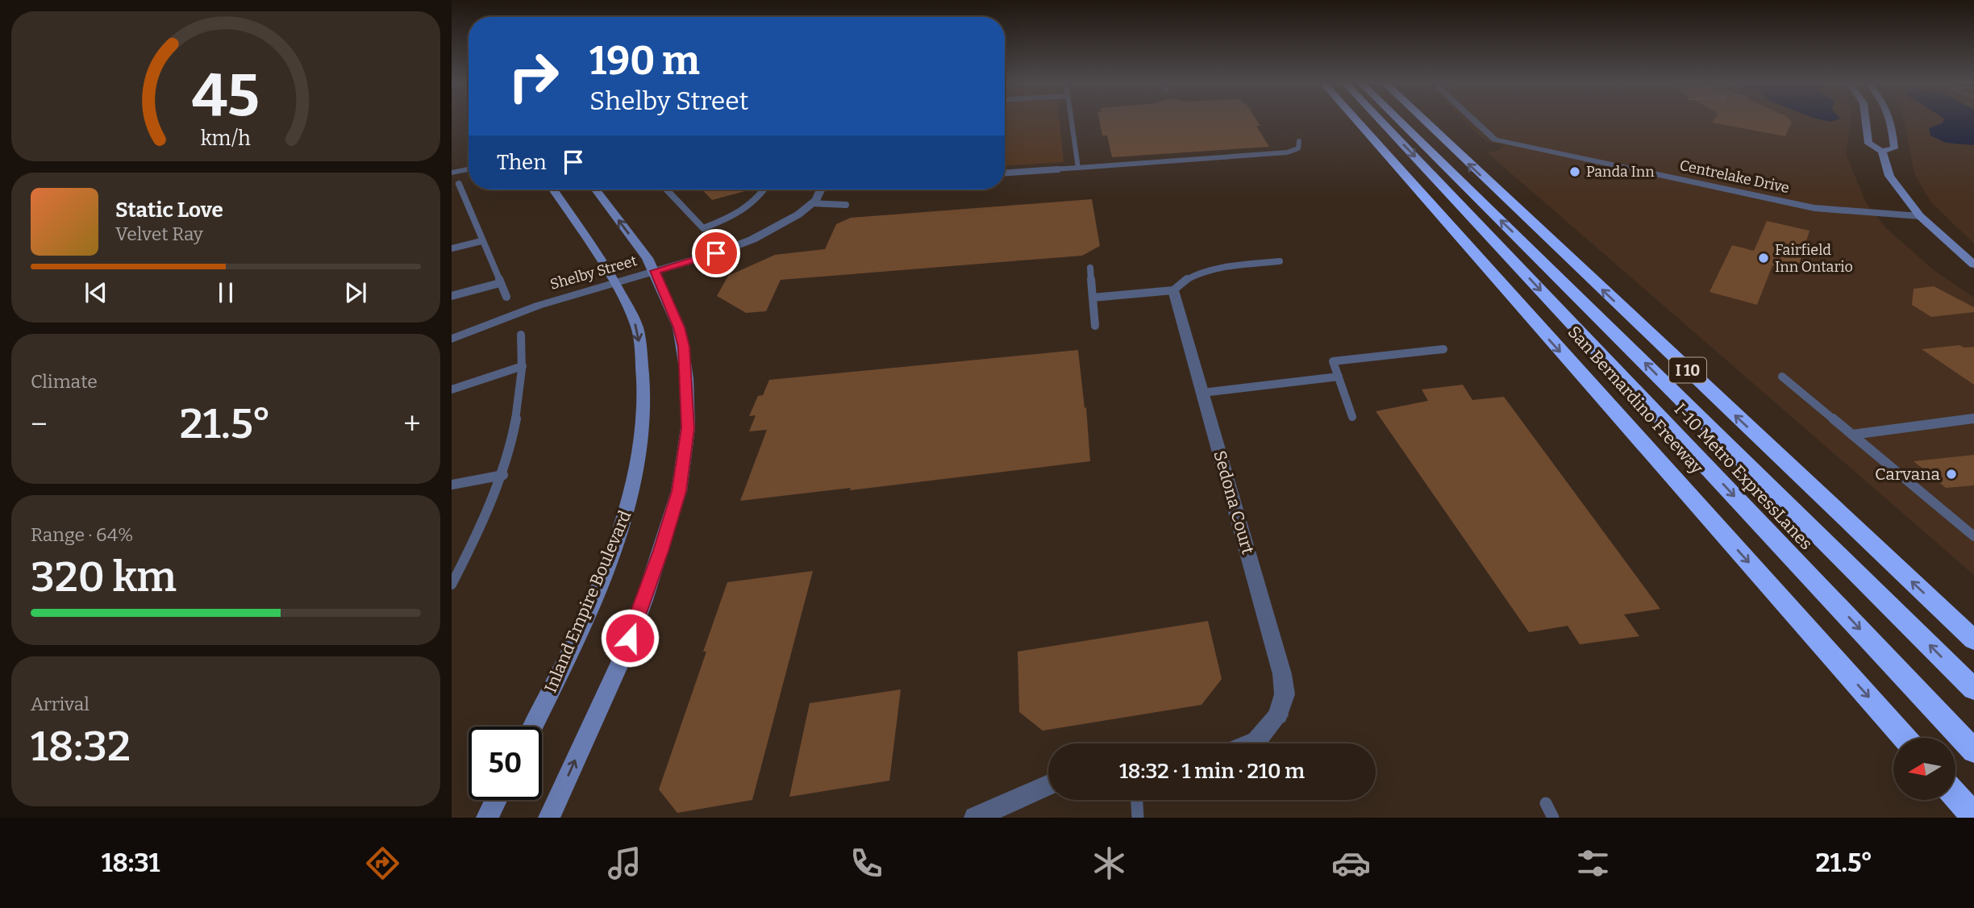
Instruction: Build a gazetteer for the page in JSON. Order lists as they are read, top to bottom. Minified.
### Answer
{"streets":{"highway":["I 10","San Bernardino Freeway","I-10 Metro ExpressLanes"],"main road":["Inland Empire Boulevard"],"street":["Centrelake Drive","Shelby Street","Sedona Court"]},"crossings":[["Shelby Street","Inland Empire Boulevard"]],"places":["Panda Inn","Fairfield Inn Ontario","Carvana"],"north":"left","page":{"turn":["190 m","Shelby Street"],"then":"Then","song":["Static Love","Velvet Ray"],"tile":["Climate",["Range · 64%","320 km"],["Arrival","18:32"]],"heat":["−","21.5°","+"],"limit":"50","trip":"18:32 · 1 min · 210 m","tabs":["18:31","21.5°"],"gauge":["45","km/h"]}}
